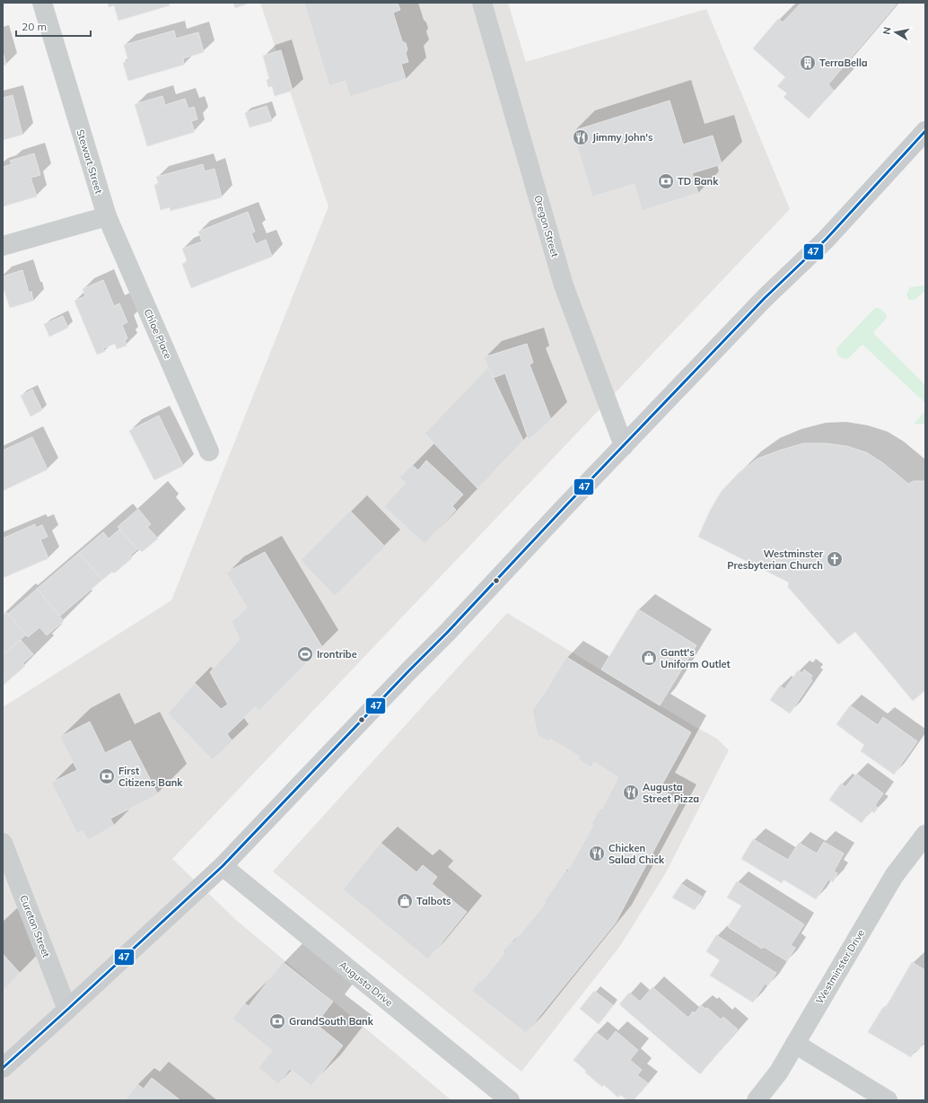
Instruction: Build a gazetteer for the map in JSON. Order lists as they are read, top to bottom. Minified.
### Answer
{"streets":{"street":["Stewart Street","Oregon Street","Chloe Place","Cureton Street","Westminster Drive","Augusta Drive"]},"crossings":[["Stewart Street","Chloe Place"]],"places":{"building":["TerraBella"],"restaurant":["Jimmy John's","Augusta Street Pizza","Chicken Salad Chick"],"bank":["TD Bank","First Citizens Bank","GrandSouth Bank"],"church":["Westminster Presbyterian Church"],"sports":["Irontribe"],"shop":["Gantt's Uniform Outlet","Talbots"]},"lines":["transit line 47"],"scale_bar":"20 m","north":"left"}
